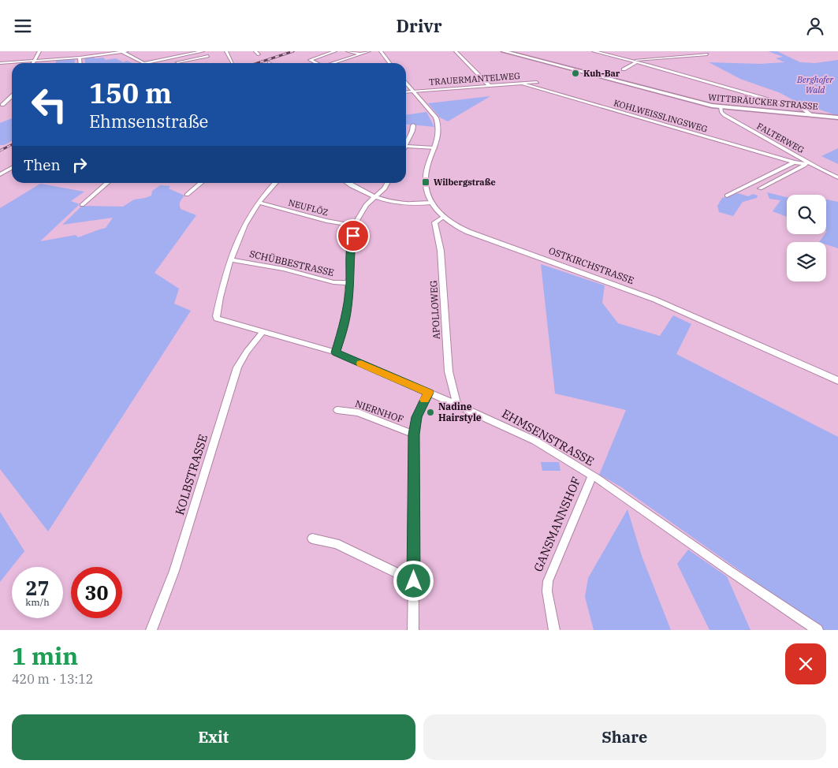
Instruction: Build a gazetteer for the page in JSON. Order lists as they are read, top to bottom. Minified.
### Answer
{"streets":{"main road":["WITTBRÄUCKER STRASSE"],"street":["TRAUERMANTELWEG","KOHLWEISSLINGSWEG","FALTERWEG","NEUFLÖZ","SCHÜBBESTRASSE","OSTKIRCHSTRASSE","APOLLOWEG","NIERNHOF","EHMSENSTRASSE","KOLBSTRASSE","GANSMANNSHOF"]},"crossings":[["TRAUERMANTELWEG","KOHLWEISSLINGSWEG"],["WITTBRÄUCKER STRASSE","FALTERWEG"],["KOHLWEISSLINGSWEG","FALTERWEG"],["SCHÜBBESTRASSE","EHMSENSTRASSE"],["OSTKIRCHSTRASSE","APOLLOWEG"],["APOLLOWEG","EHMSENSTRASSE"],["EHMSENSTRASSE","KOLBSTRASSE"],["EHMSENSTRASSE","GANSMANNSHOF"]],"parks":["Berghofer Wald"],"places":{"other":["Kuh-Bar","Nadine Hairstyle"],"transit":["Wilbergstraße"]},"page":{"header":"Drivr","turn":["150 m","Ehmsenstraße"],"then":"Then","speed":"27 km/h","limit":"30","heading":["1 min","420 m · 13:12"],"buttons":["Exit","Share"]}}
